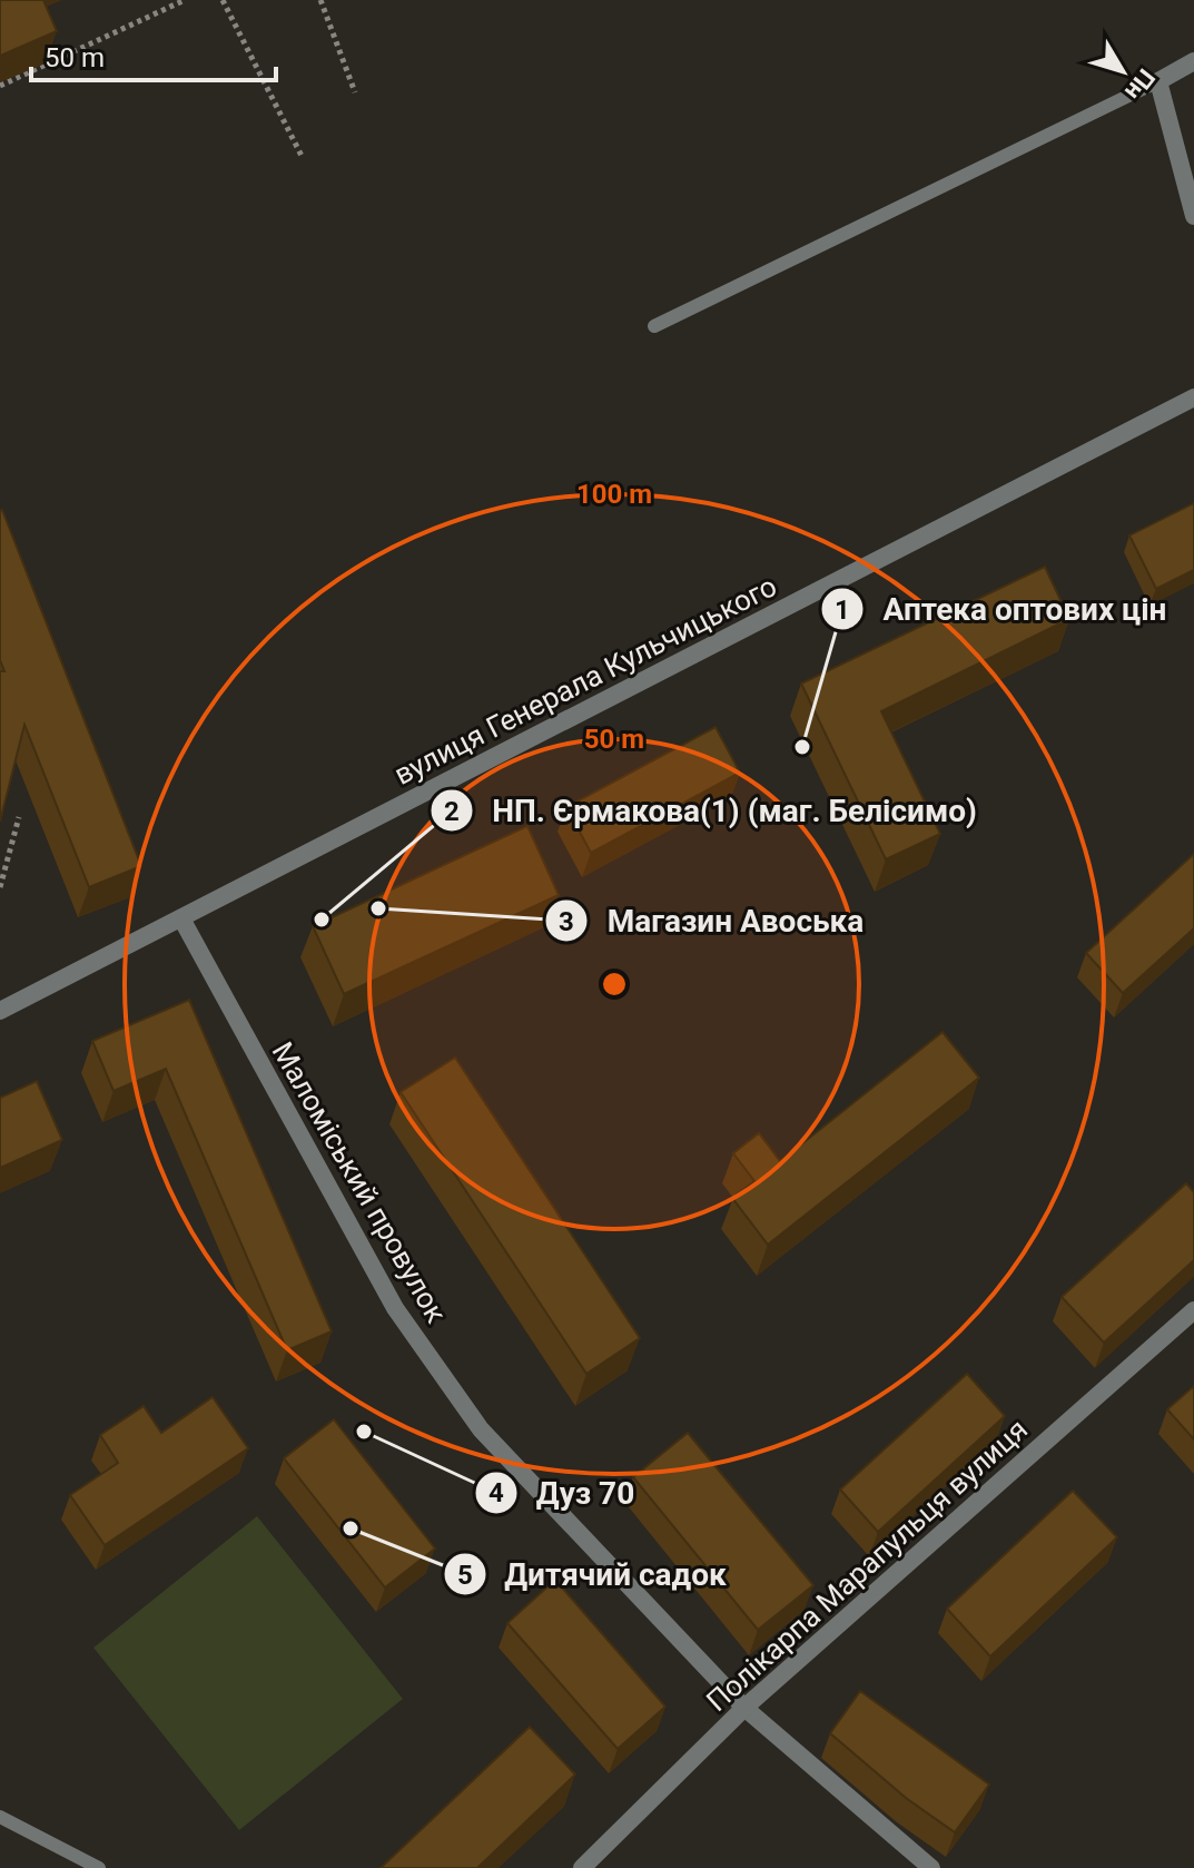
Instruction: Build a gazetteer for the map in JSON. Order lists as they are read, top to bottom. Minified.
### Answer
{"streets":{"street":["вулиця Генерала Кульчицького","Маломіський провулок","Полікарпа Марапульця вулиця"]},"crossings":[["вулиця Генерала Кульчицького","Маломіський провулок"],["Маломіський провулок","Полікарпа Марапульця вулиця"]],"places":["Аптека оптових цін","Магазин Авоська","НП. Єрмакова(1) (маг. Белісимо)","Дуз 70","Дитячий садок"],"scale_bar":"50 m","north":"bottom right","rings":["100 m","50 m"]}
